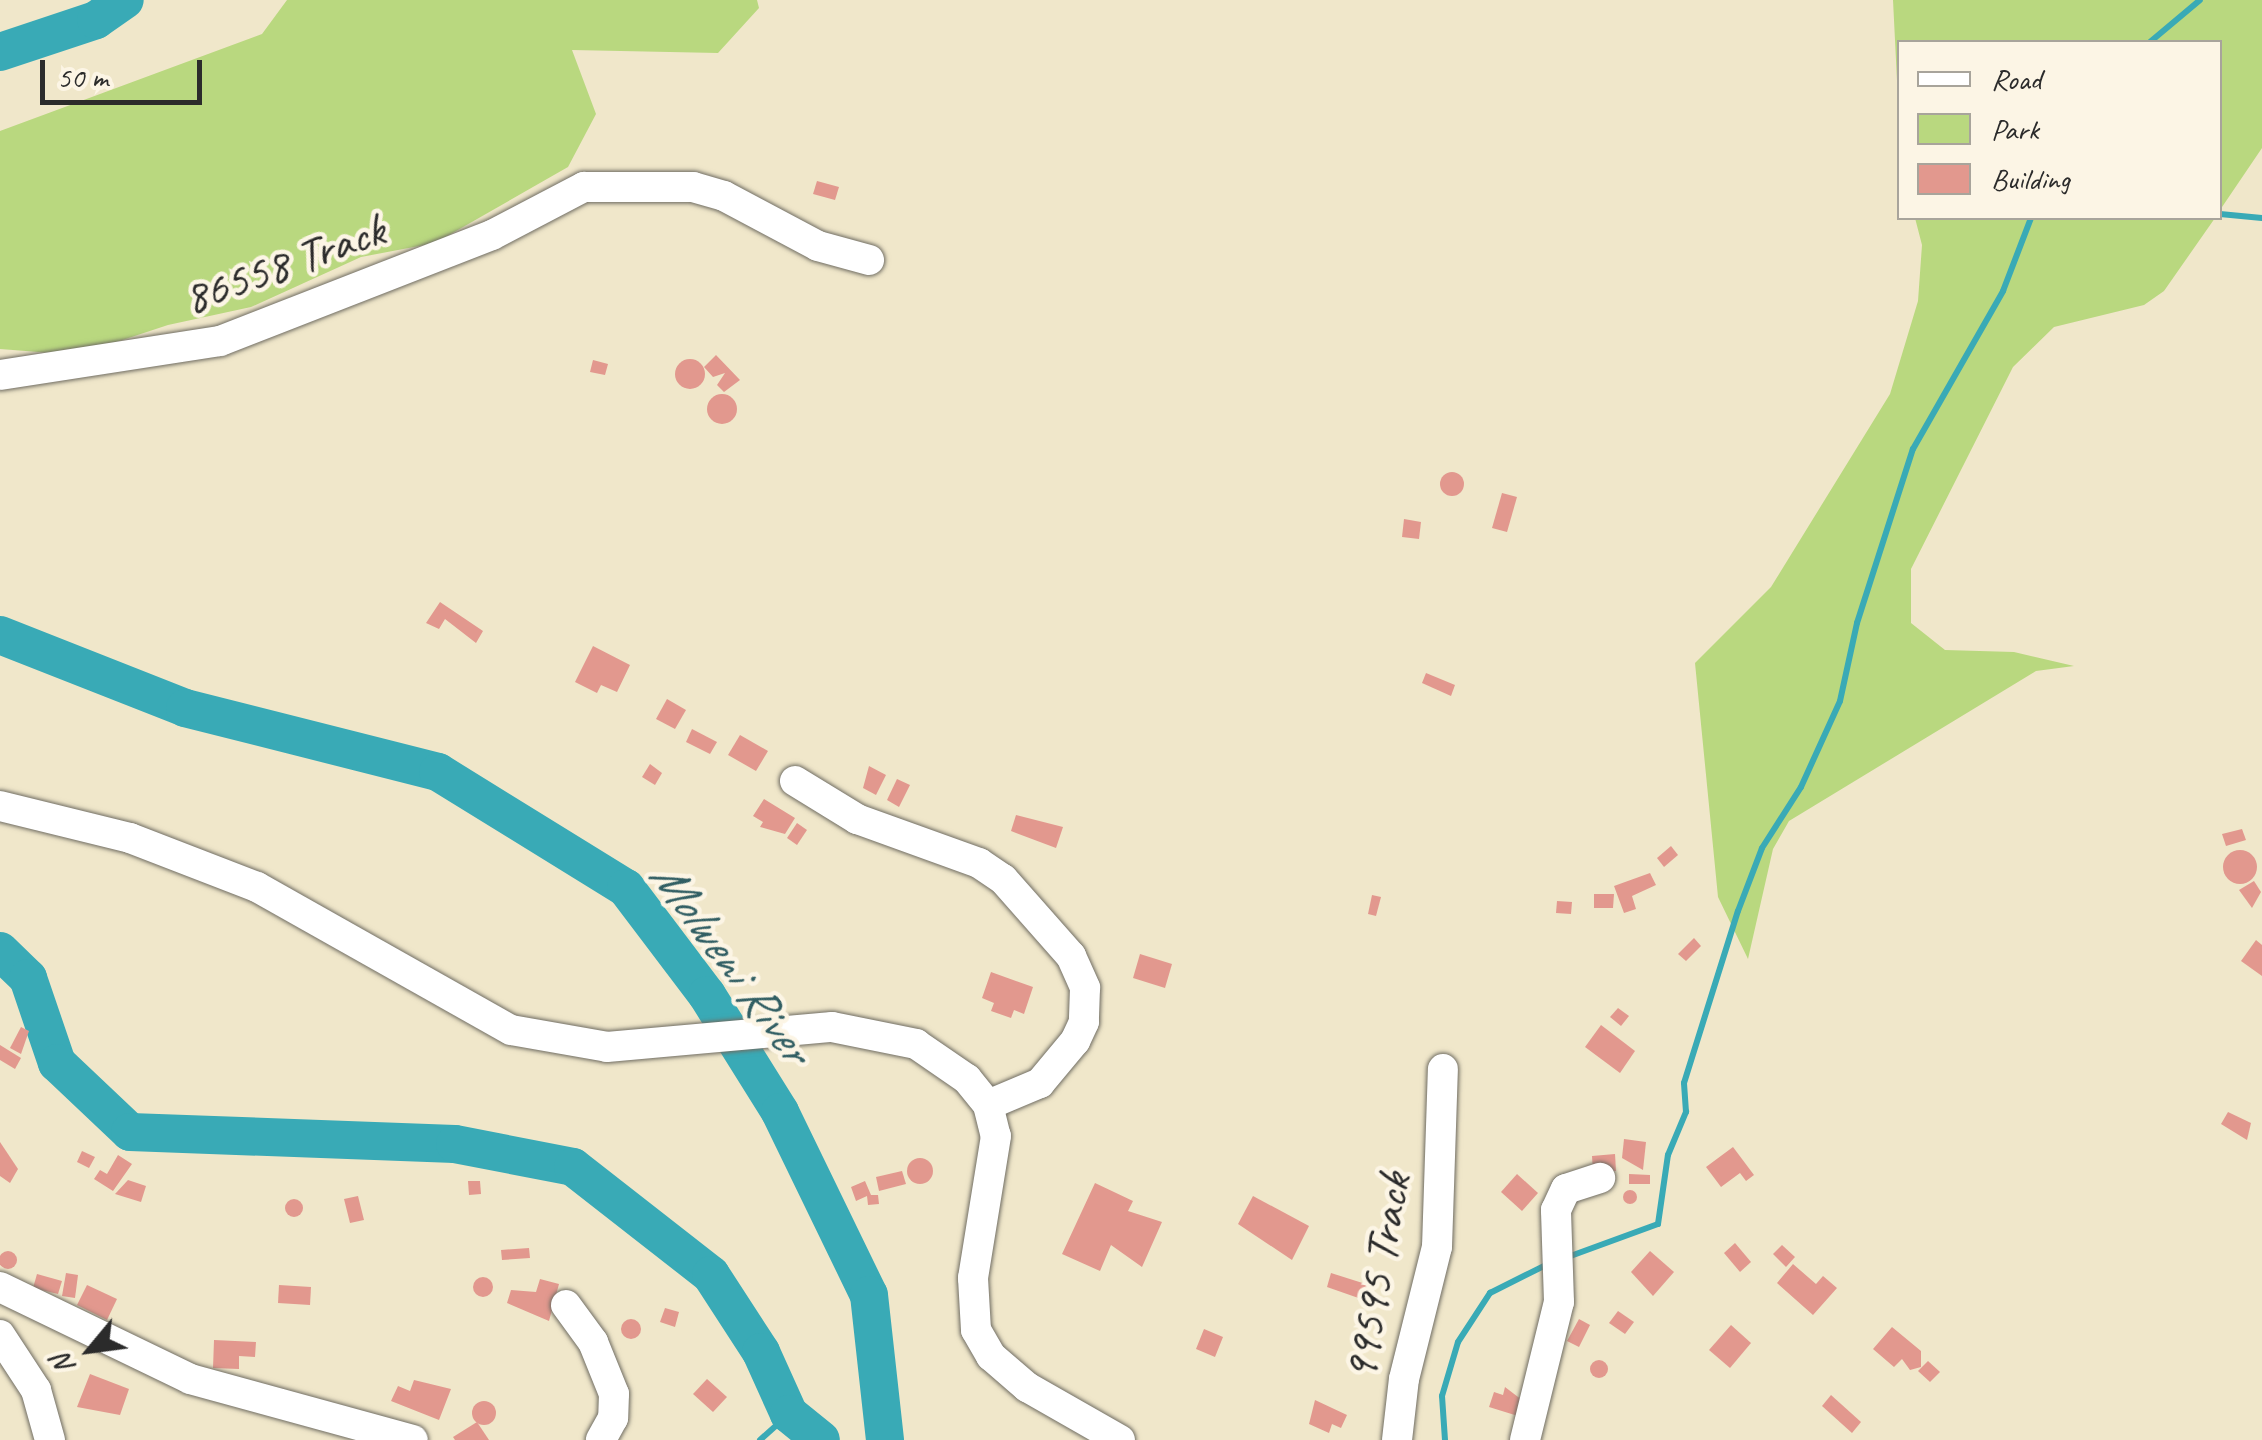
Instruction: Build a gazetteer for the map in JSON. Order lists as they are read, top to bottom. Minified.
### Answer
{"streets":{"street":["86558 Track","99595 Track"]},"water":["Molweni River"],"legend":["Road","Park","Building"],"scale_bar":"50 m","north":"bottom left"}
